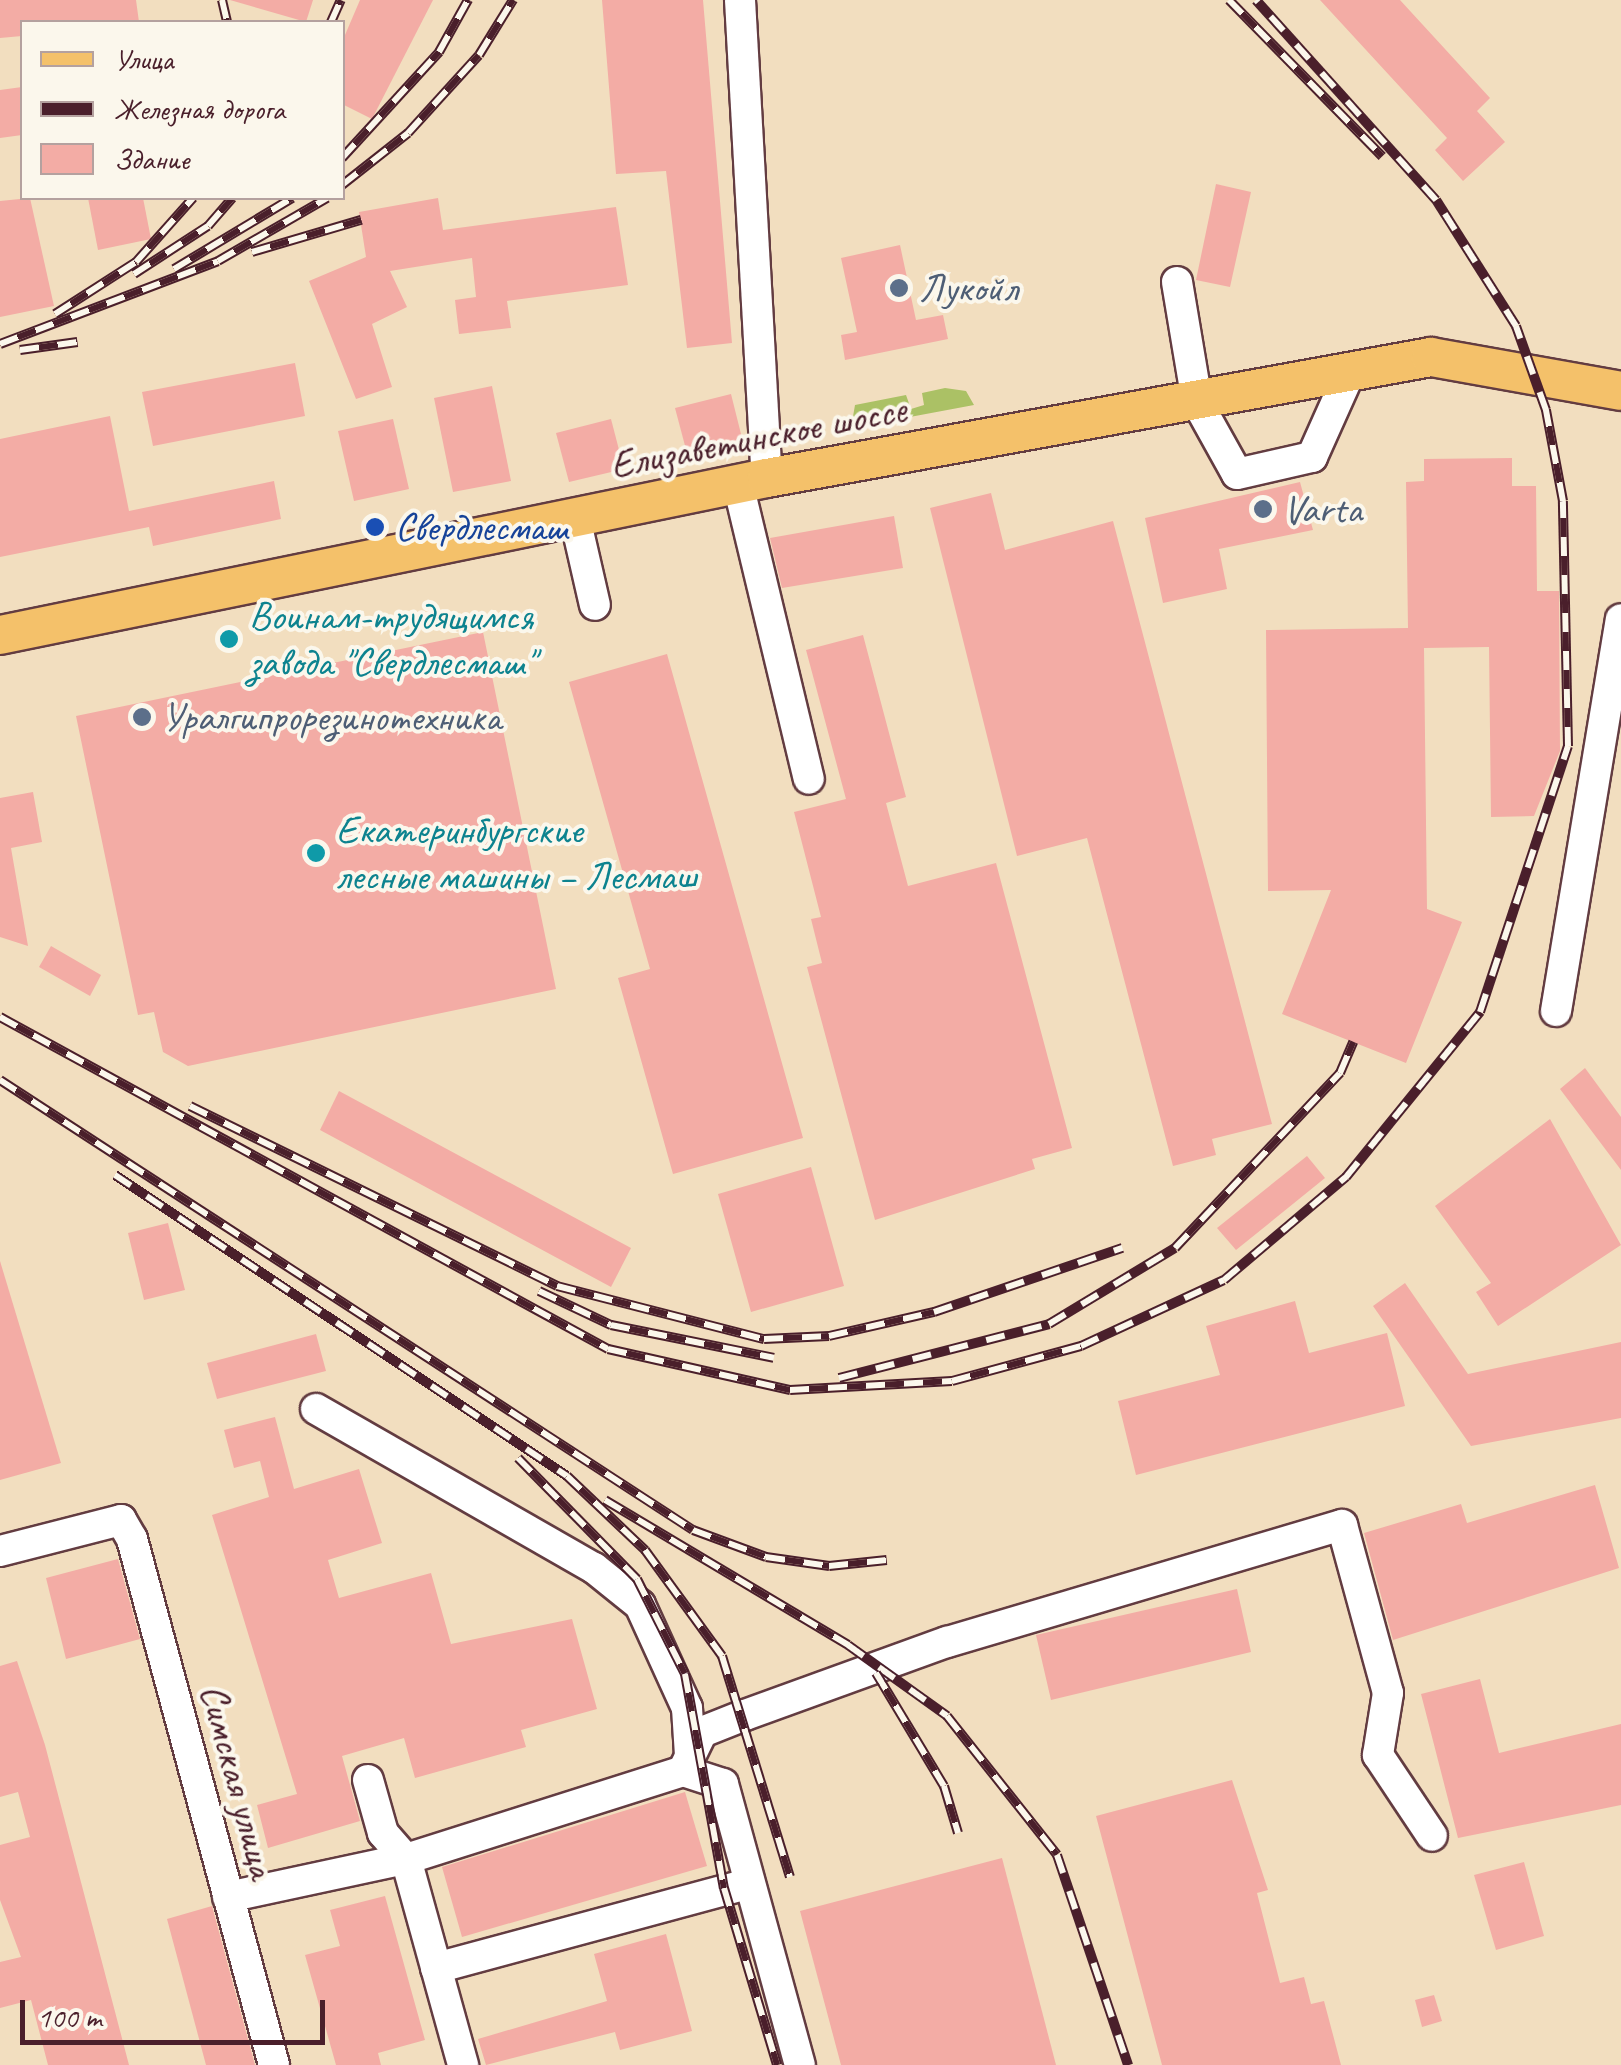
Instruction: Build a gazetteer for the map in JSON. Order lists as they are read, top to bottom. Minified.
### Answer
{"streets":{"main road":["Елизаветинское шоссе"],"street":["Симская улица"]},"places":["Лукойл","Varta","Свердлесмаш","Воинам-трудящимся завода \"Свердлесмаш\"","Уралгипрорезинотехника","Екатеринбургские лесные машины – Лесмаш"],"legend":["Улица","Железная дорога","Здание"],"scale_bar":"100 m"}
